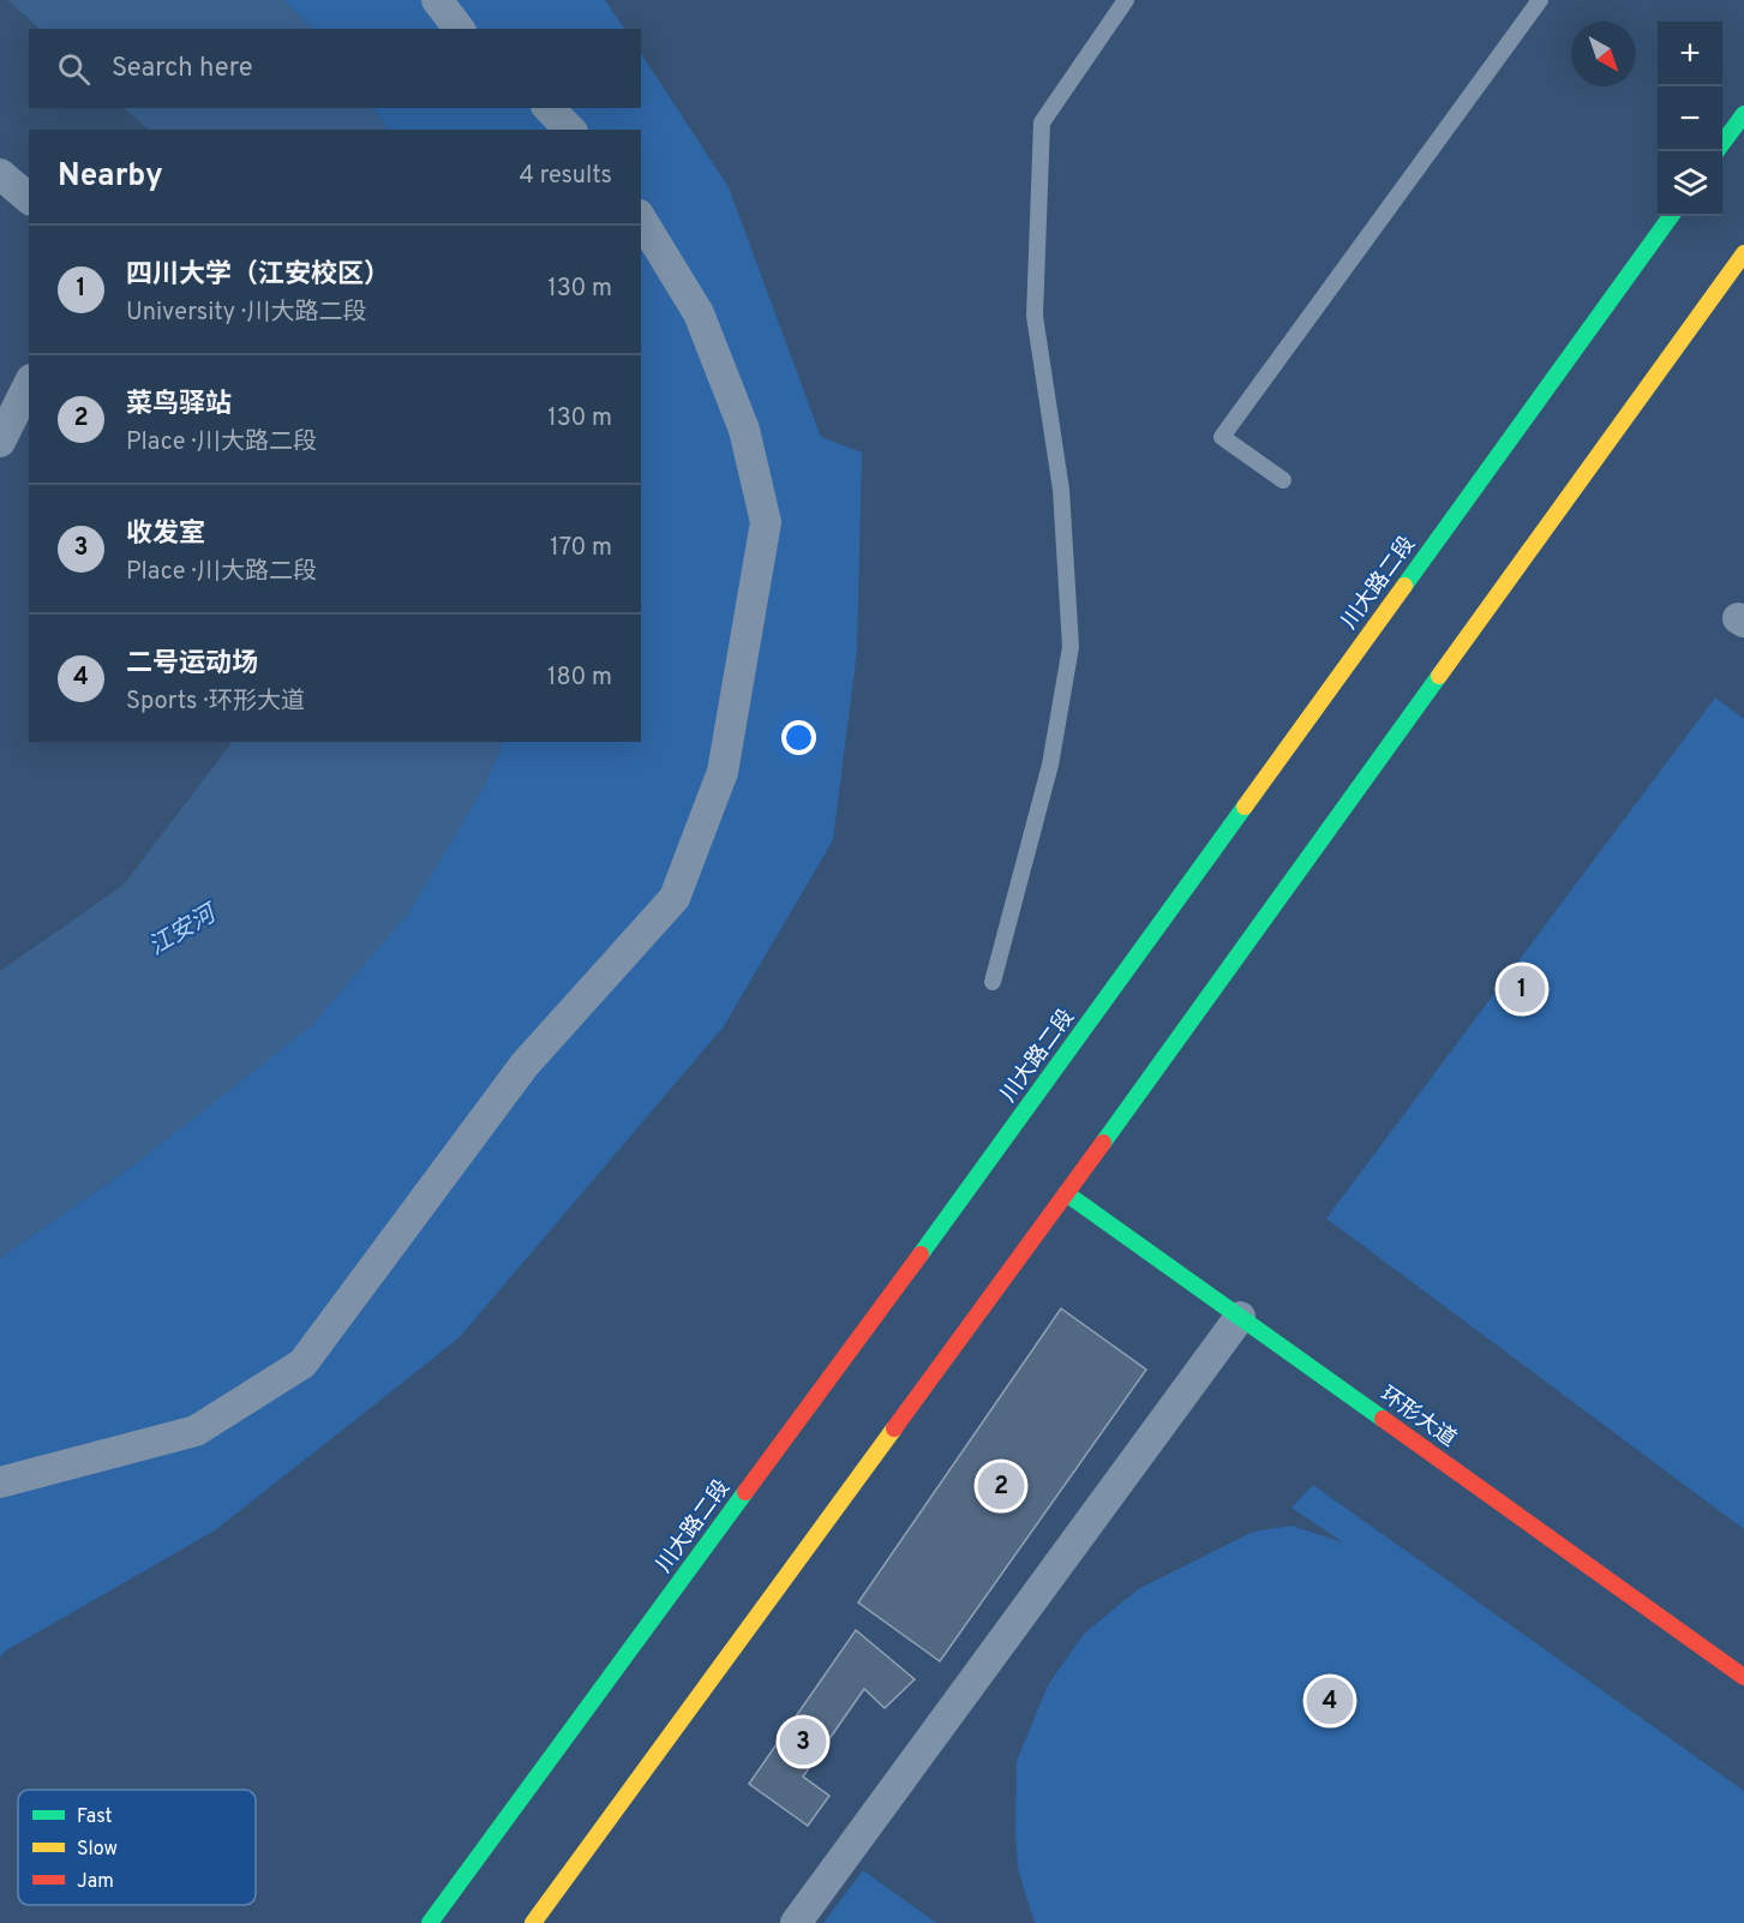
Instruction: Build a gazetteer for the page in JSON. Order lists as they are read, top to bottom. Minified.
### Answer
{"streets":{"main road":["川大路二段","环形大道"]},"water":["江安河"],"legend":["Fast","Slow","Jam"],"north":"bottom right","page":{"map_buttons":["+","−"],"search":"Search here","heading":["Nearby","4 results"],"list":[{"mark":"1","name":"四川大学（江安校区）","note":"University · 川大路二段","value":"130 m"},{"mark":"2","name":"菜鸟驿站","note":"Place · 川大路二段","value":"130 m"},{"mark":"3","name":"收发室","note":"Place · 川大路二段","value":"170 m"},{"mark":"4","name":"二号运动场","note":"Sports · 环形大道","value":"180 m"}],"pins":["1","2","4","3"]}}
